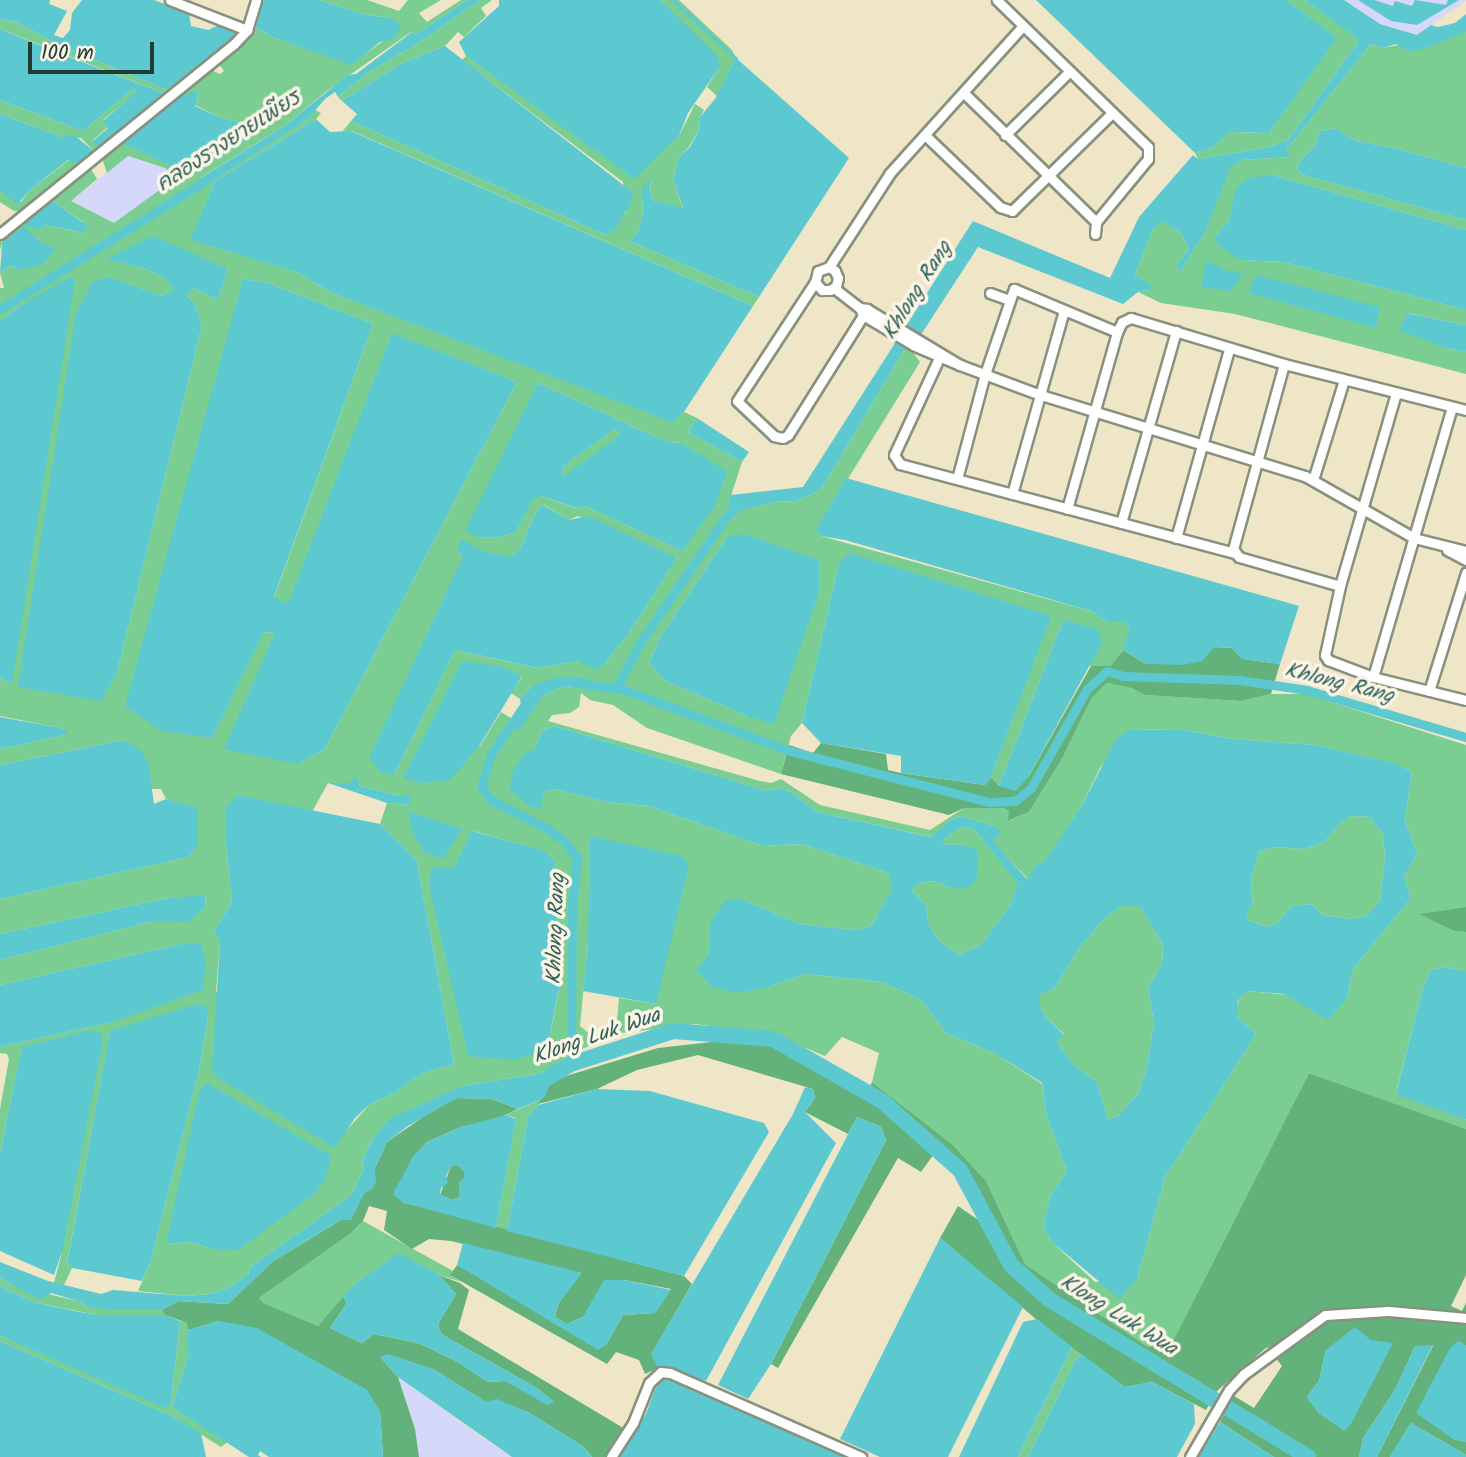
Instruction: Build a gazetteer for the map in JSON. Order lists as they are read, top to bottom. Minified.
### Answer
{"water":["คลองรางยายเพียร","Khlong Rang","Klong Luk Wua"],"scale_bar":"100 m"}
